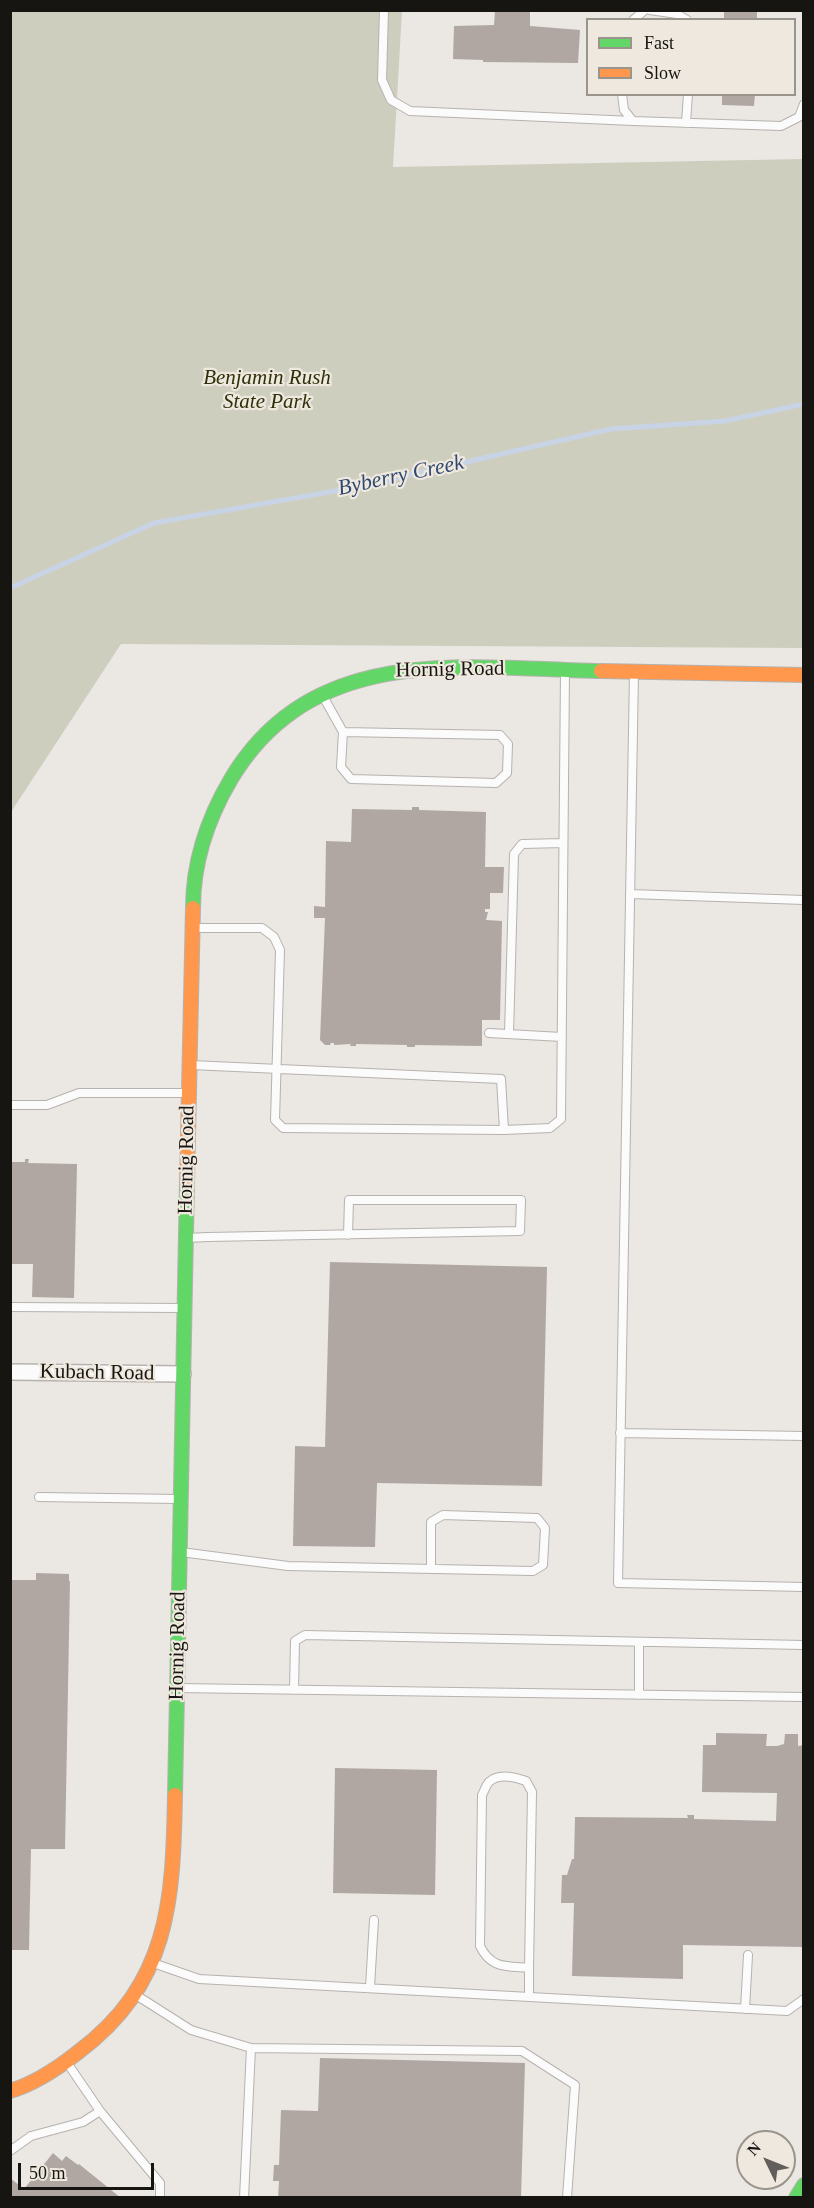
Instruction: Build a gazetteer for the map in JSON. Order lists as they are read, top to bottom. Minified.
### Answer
{"streets":{"main road":["Hornig Road"],"street":["Kubach Road"]},"crossings":[["Hornig Road","Kubach Road"]],"water":["Byberry Creek"],"parks":["Benjamin Rush State Park"],"legend":["Fast","Slow"],"scale_bar":"50 m","north":"top left"}
